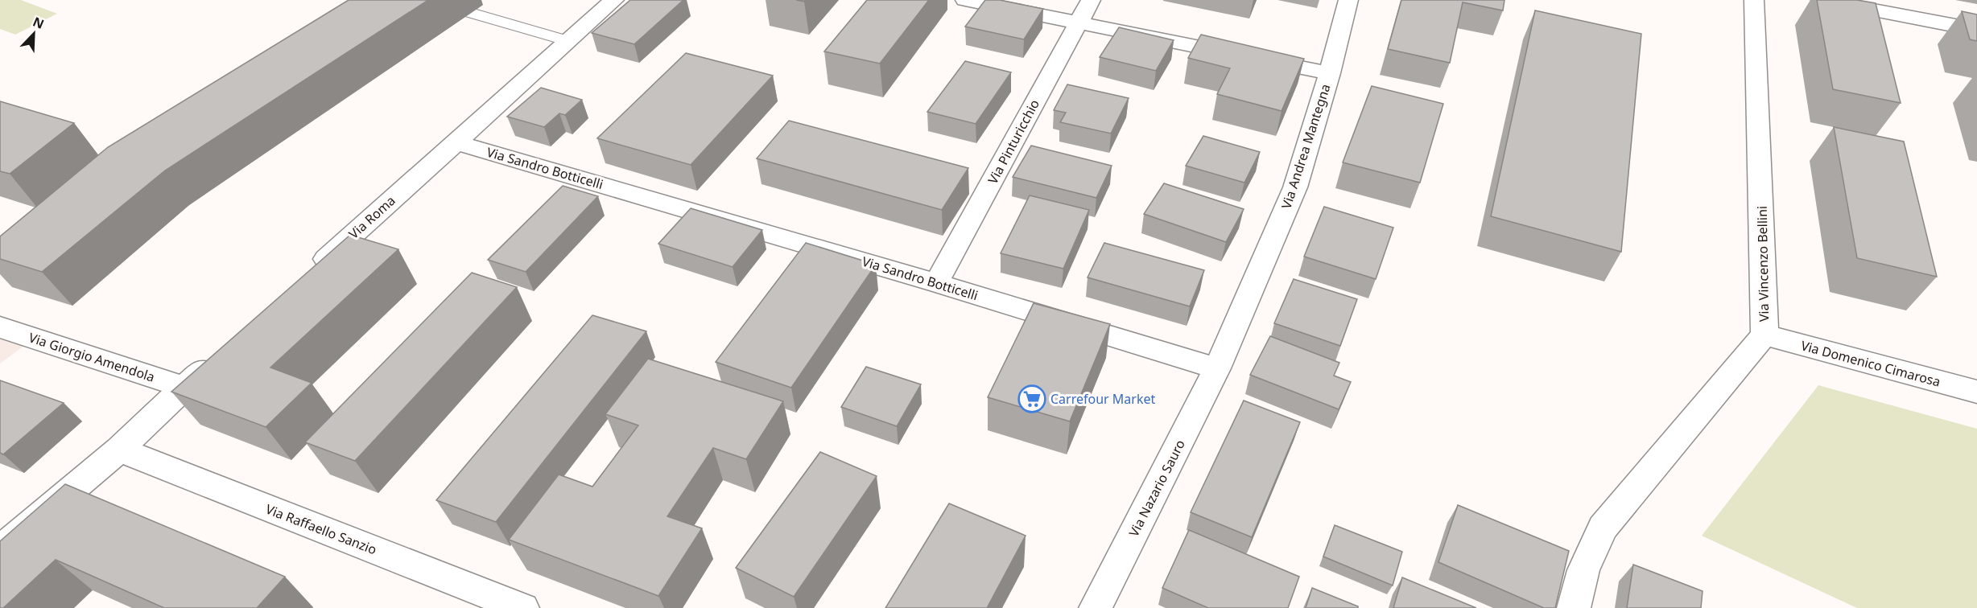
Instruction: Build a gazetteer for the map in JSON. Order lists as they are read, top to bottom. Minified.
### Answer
{"streets":{"street":["Via Pinturicchio","Via Andrea Mantegna","Via Sandro Botticelli","Via Roma","Via Vincenzo Bellini","Via Giorgio Amendola","Via Domenico Cimarosa","Via Nazario Sauro","Via Raffaello Sanzio"]},"crossings":[["Via Pinturicchio","Via Sandro Botticelli"],["Via Andrea Mantegna","Via Sandro Botticelli"],["Via Andrea Mantegna","Via Nazario Sauro"],["Via Sandro Botticelli","Via Roma"],["Via Sandro Botticelli","Via Nazario Sauro"],["Via Vincenzo Bellini","Via Domenico Cimarosa"]],"places":{"supermarket":["Carrefour Market"]},"north":"top right"}
